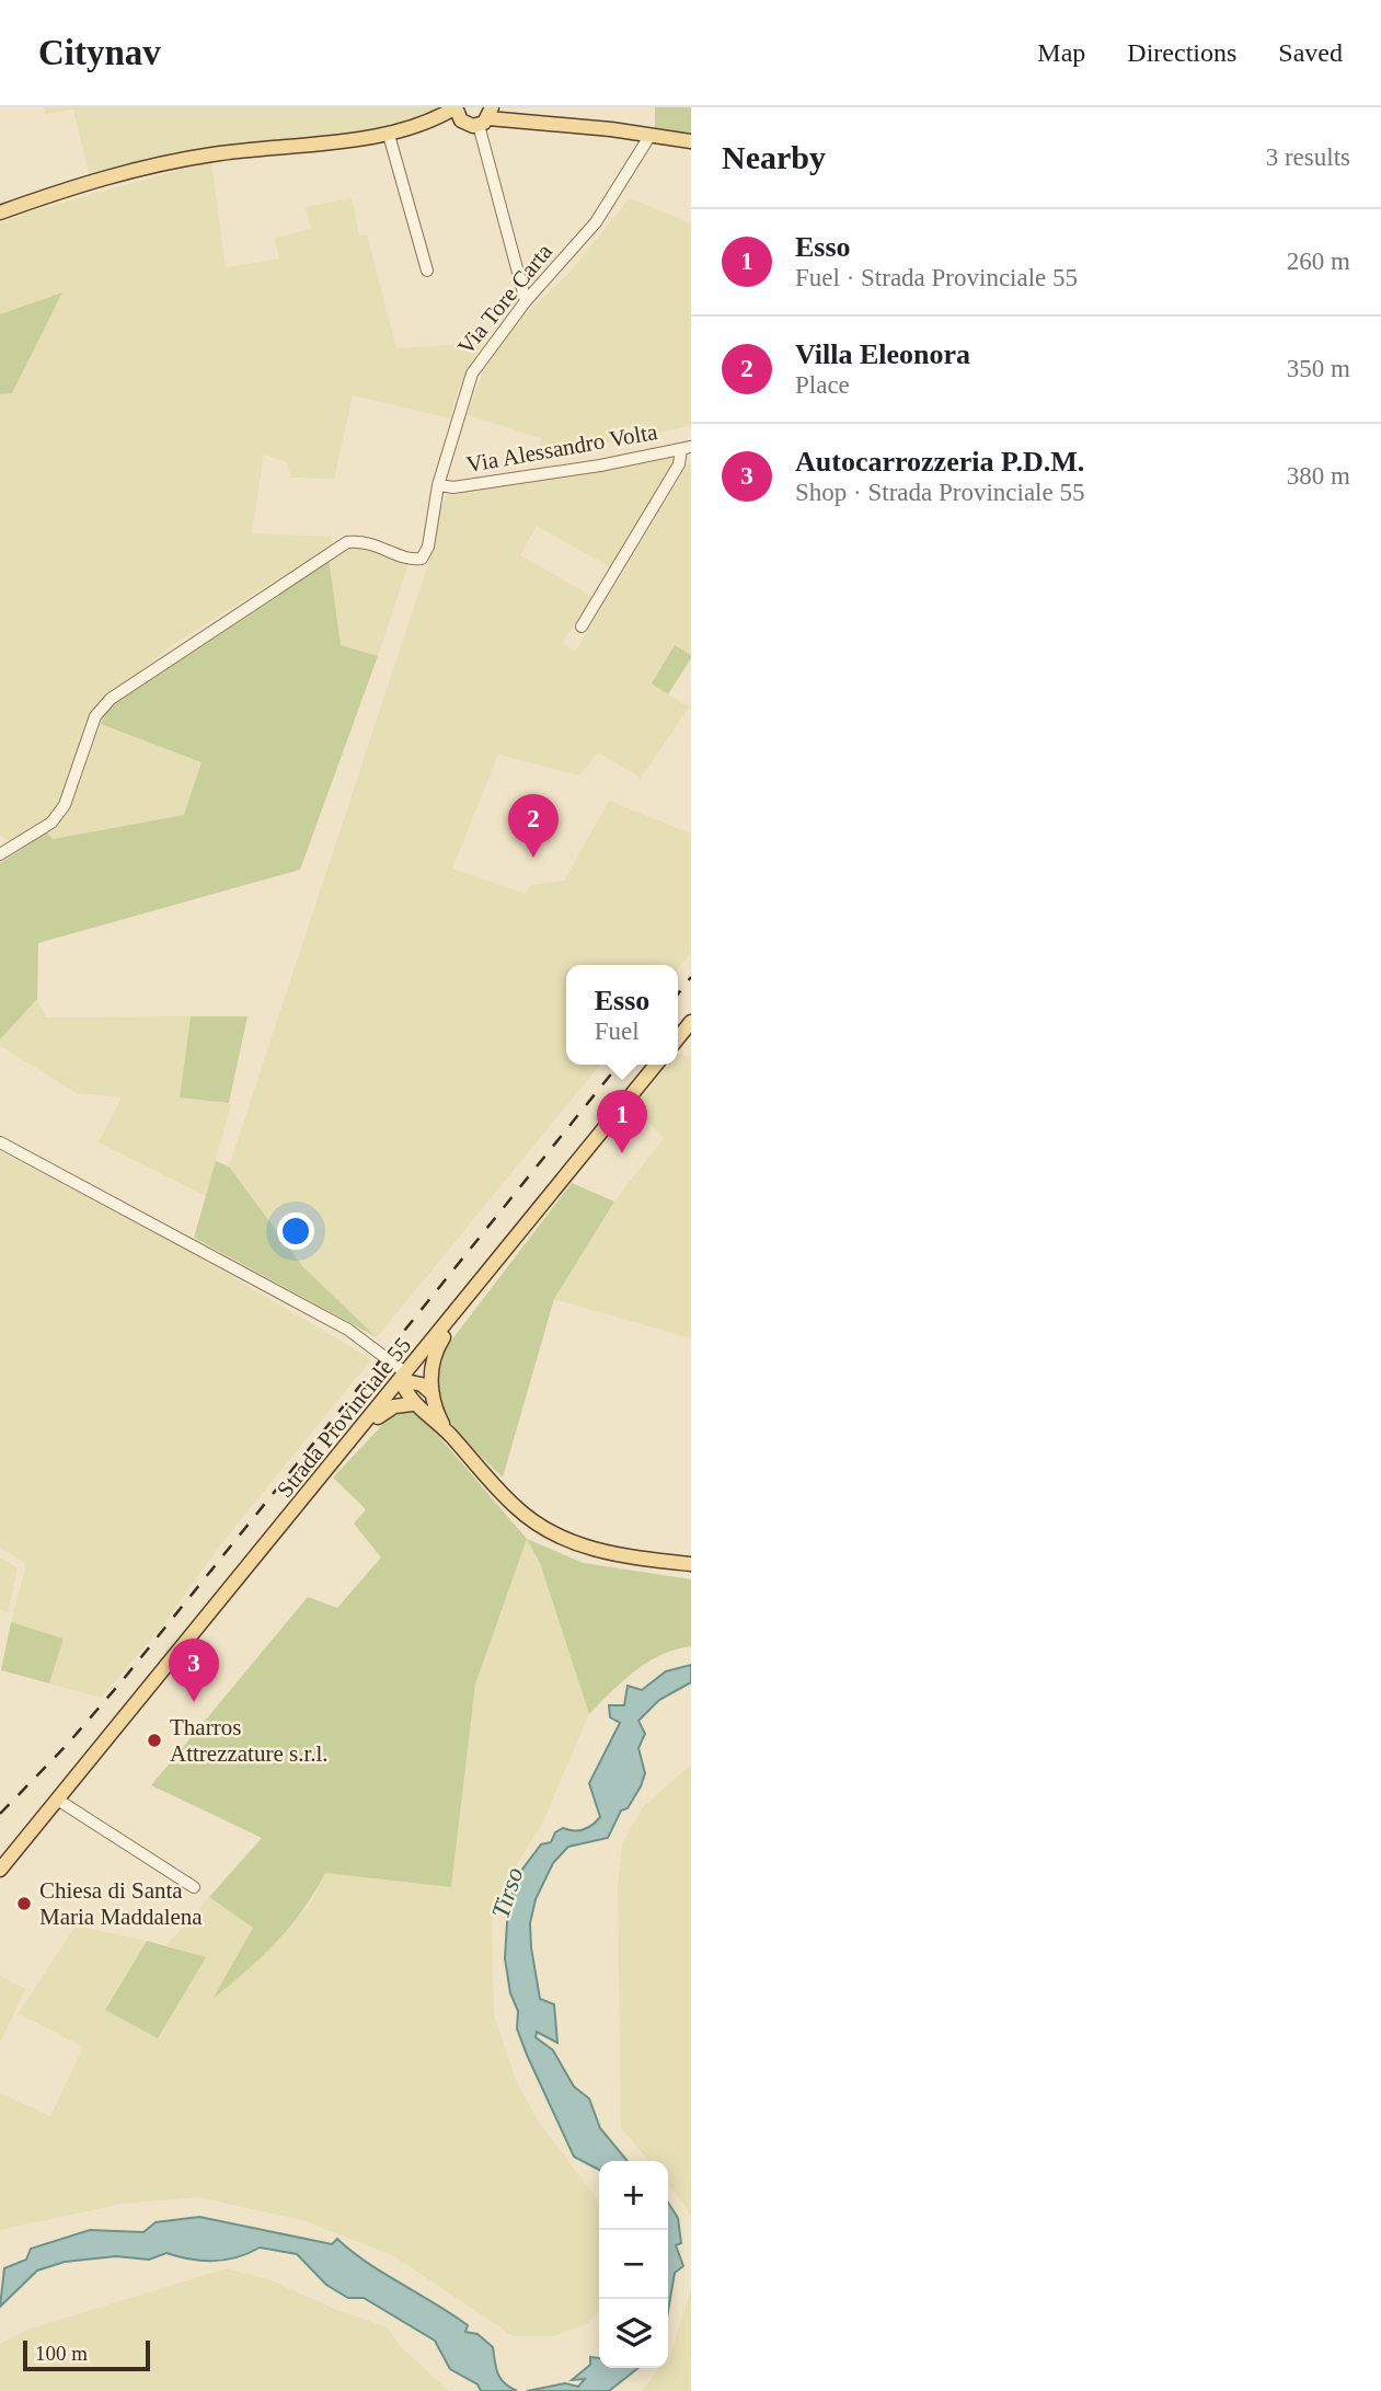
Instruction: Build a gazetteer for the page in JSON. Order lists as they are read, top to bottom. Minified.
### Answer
{"streets":{"main road":["Strada Provinciale 55"],"street":["Via Tore Carta","Via Alessandro Volta"]},"crossings":[["Via Tore Carta","Via Alessandro Volta"]],"water":["Tirso"],"places":["Tharros Attrezzature s.r.l.","Chiesa di Santa Maria Maddalena"],"scale_bar":"100 m","page":{"header":"Citynav","nav":["Map","Directions","Saved"],"heading":["Nearby","3 results"],"list":[{"mark":"1","name":"Esso","note":"Fuel · Strada Provinciale 55","value":"260 m"},{"mark":"2","name":"Villa Eleonora","note":"Place","value":"350 m"},{"mark":"3","name":"Autocarrozzeria P.D.M.","note":"Shop · Strada Provinciale 55","value":"380 m"}],"pins":["2","1","3"],"popup":["Esso","Fuel"],"map_buttons":["+","−"],"scale":"100 m"}}
